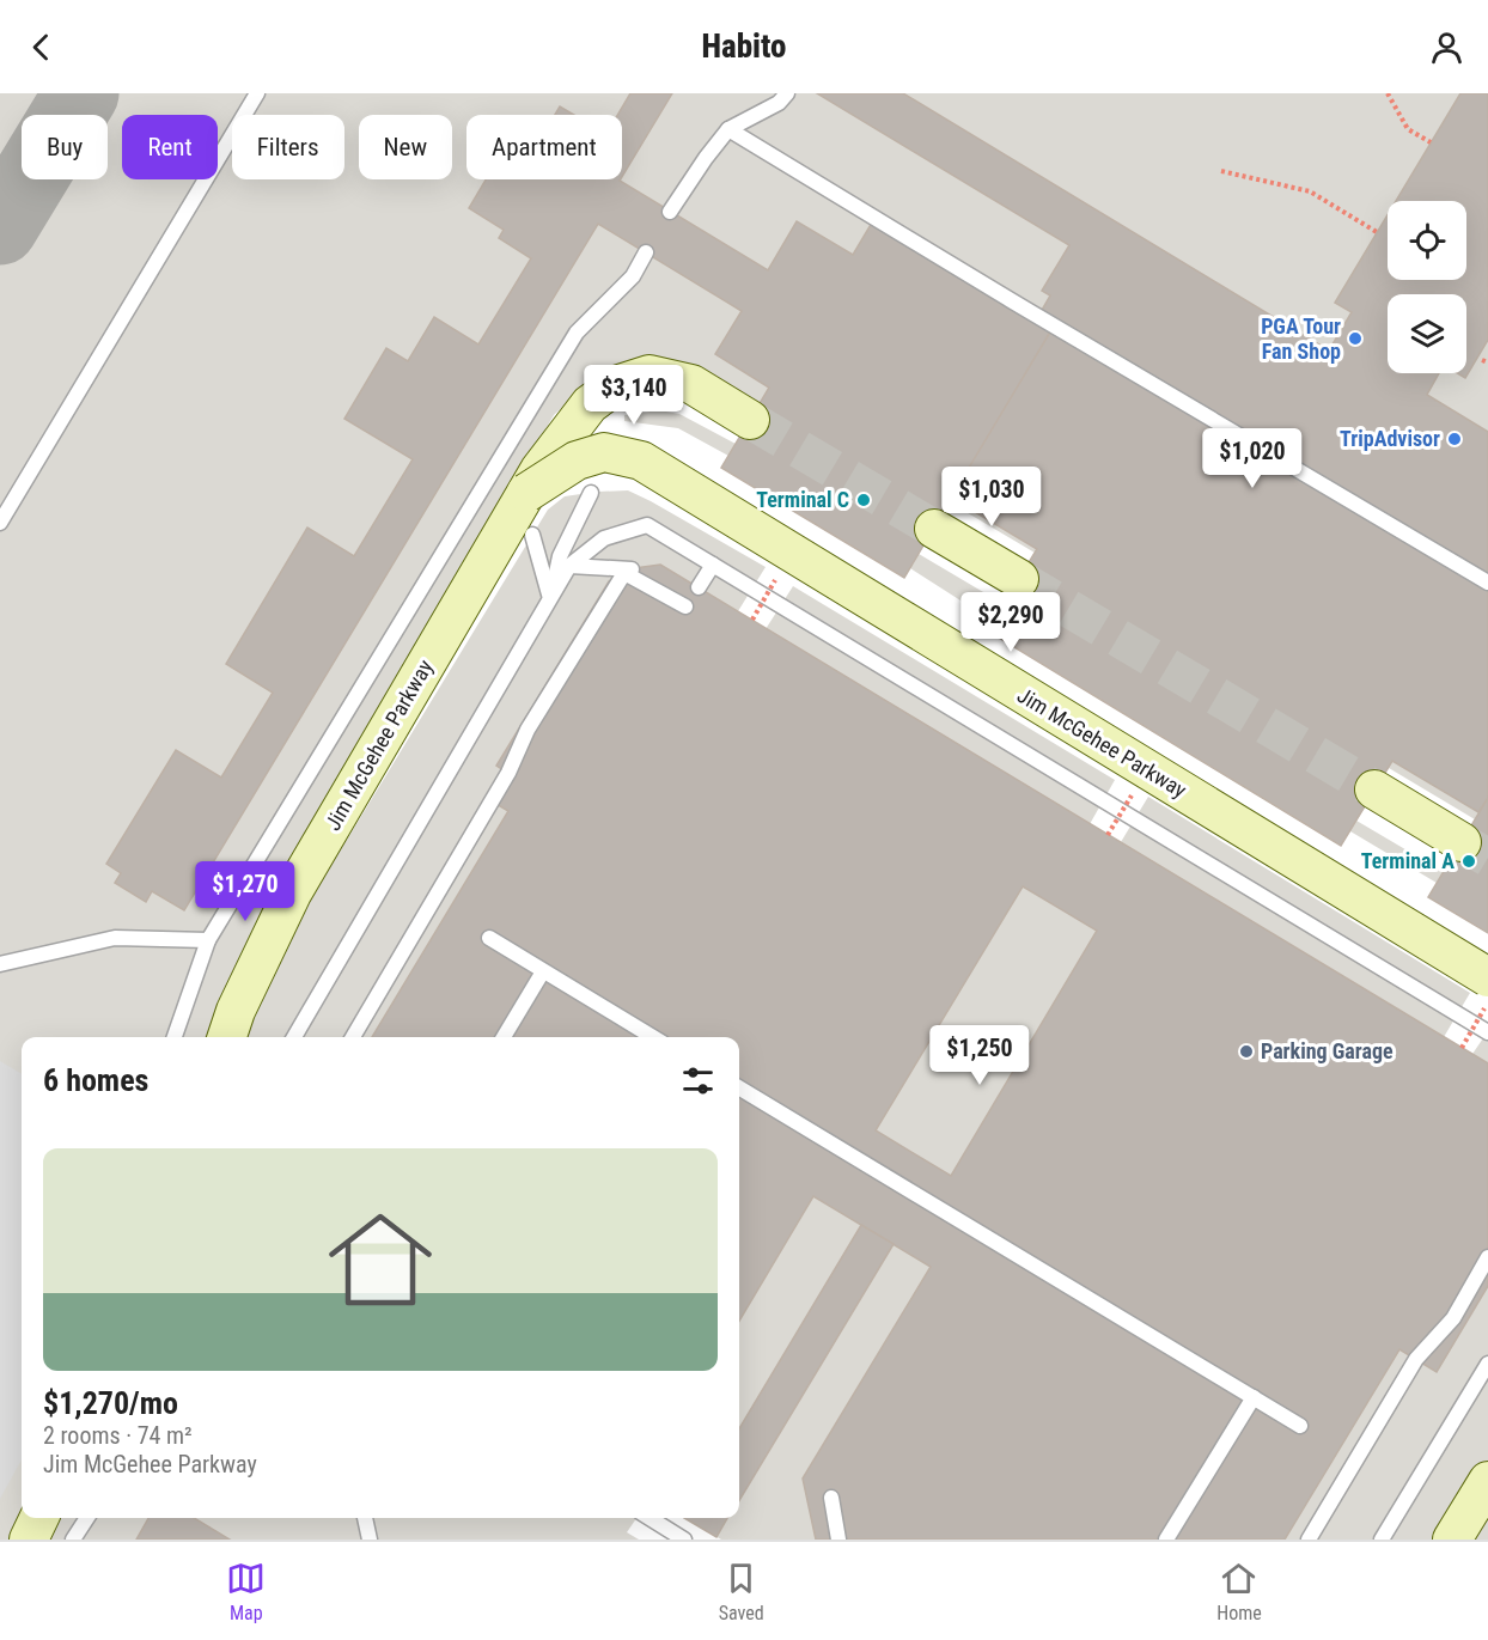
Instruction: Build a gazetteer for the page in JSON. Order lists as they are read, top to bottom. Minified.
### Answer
{"streets":{"main road":["Jim McGehee Parkway"]},"places":["PGA Tour Fan Shop","TripAdvisor","Terminal C","Terminal A","Parking Garage"],"page":{"header":"Habito","chip":["Buy","Rent","Filters","New","Apartment"],"price":["$3,140","$1,020","$1,030","$2,290","$1,270","$1,250"],"heading":"6 homes","list":[{"name":"$1,270/mo","note":"2 rooms · 74 m² · Jim McGehee Parkway"}],"tabs":["Map","Saved","Home"]}}
